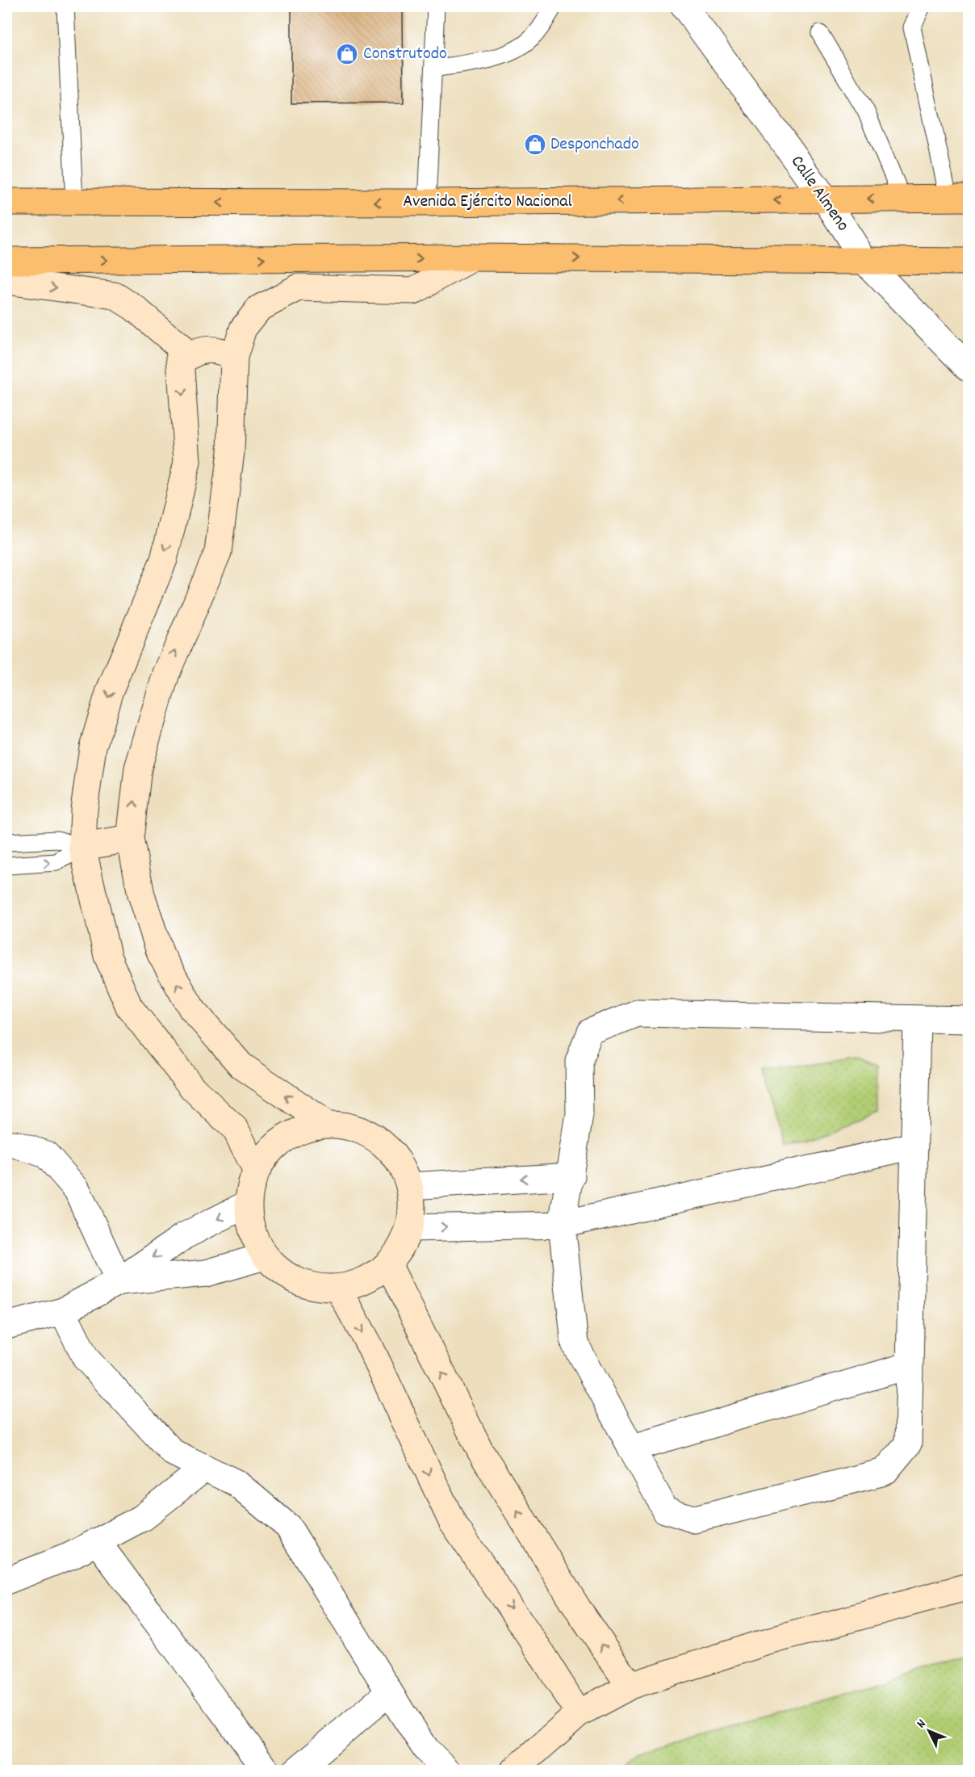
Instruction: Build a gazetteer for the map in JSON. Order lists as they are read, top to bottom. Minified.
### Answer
{"streets":{"main road":["Avenida Ejército Nacional"],"street":["Calle Almeno"]},"crossings":[["Calle Almeno","Avenida Ejército Nacional"]],"places":{"shop":["Construtodo","Desponchado"]},"north":"top left"}
